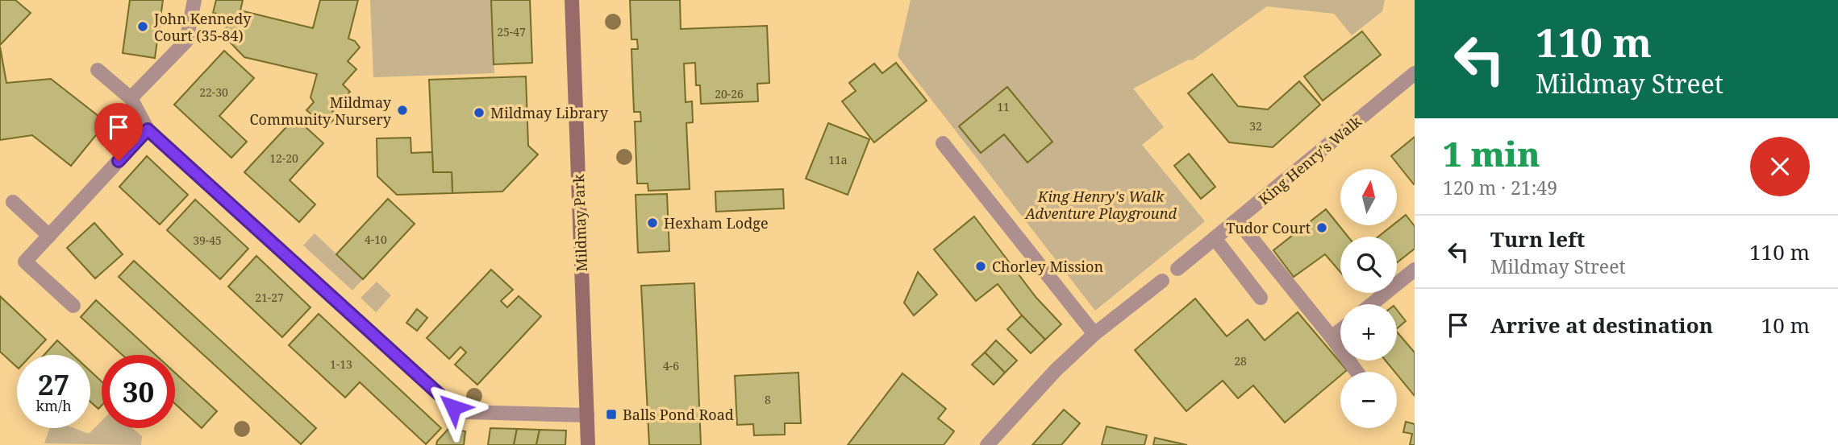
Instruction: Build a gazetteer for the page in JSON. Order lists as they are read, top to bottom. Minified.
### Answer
{"streets":{"street":["King Henry's Walk","Mildmay Park"]},"parks":["King Henry's Walk Adventure Playground"],"places":{"other":["John Kennedy Court (35-84)","Mildmay Community Nursery","Mildmay Library","Hexham Lodge","Tudor Court","Chorley Mission"],"transit":["Balls Pond Road"]},"house_numbers":["25-47","22-30","20-26","11","32","12-20","11a","4-10","39-45","21-27","28","1-13","4-6","8"],"north":"top","page":{"turn":["110 m","Mildmay Street"],"heading":["1 min","120 m · 21:49"],"map_buttons":["+","−"],"list":[{"name":"Turn left","note":"Mildmay Street","value":"110 m"},{"name":"Arrive at destination","value":"10 m"}],"speed":"27 km/h","limit":"30"}}
